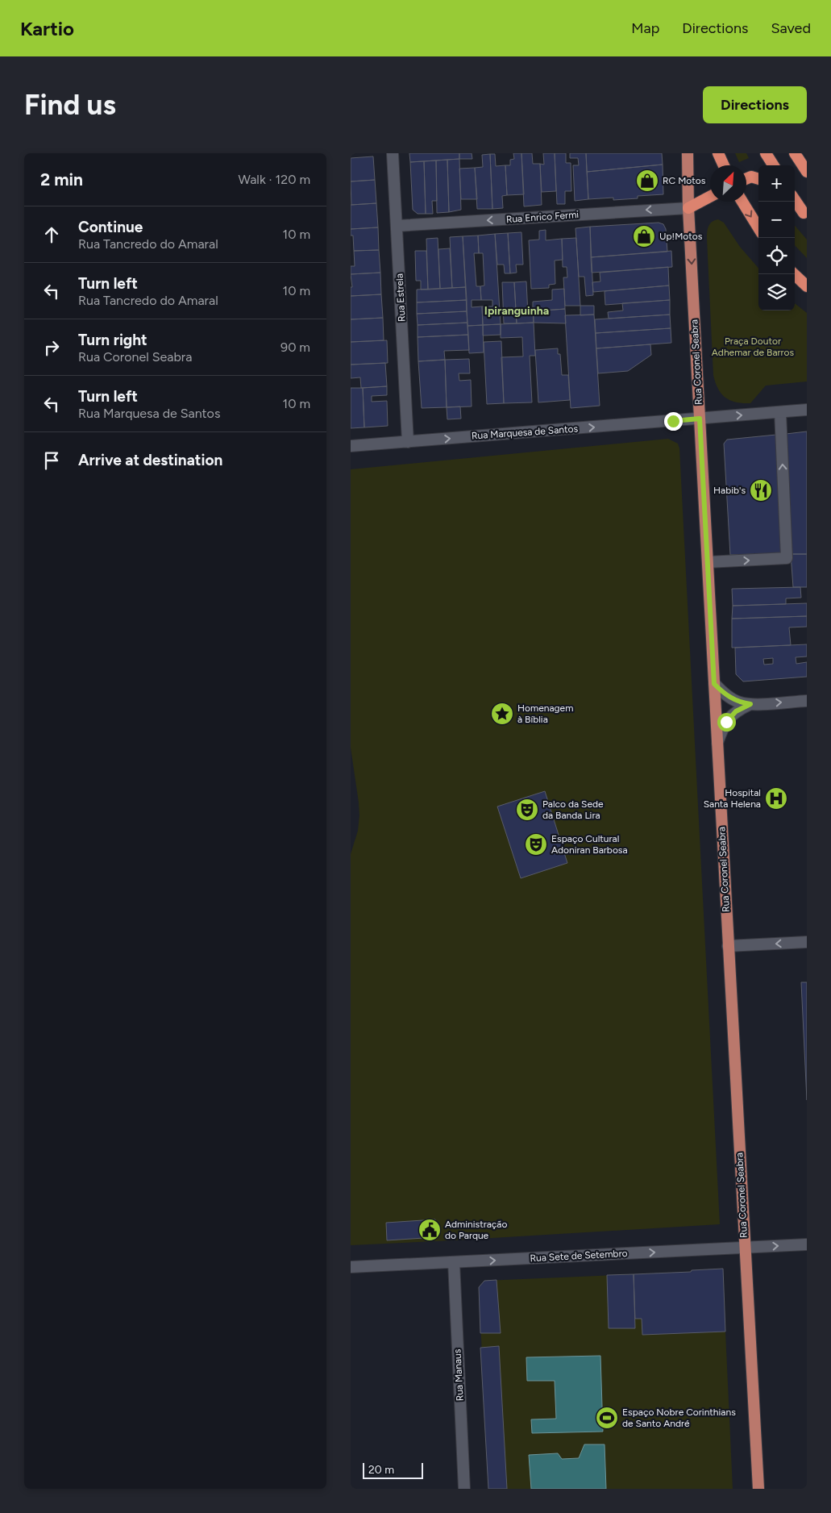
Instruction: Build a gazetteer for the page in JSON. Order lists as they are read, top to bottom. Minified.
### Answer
{"streets":{"main road":["Rua Coronel Seabra"],"street":["Rua Enrico Fermi","Rua Estrela","Rua Marquesa de Santos","Rua Sete de Setembro","Rua Manaus"]},"crossings":[["Rua Enrico Fermi","Rua Estrela"],["Rua Enrico Fermi","Rua Coronel Seabra"],["Rua Estrela","Rua Marquesa de Santos"],["Rua Coronel Seabra","Rua Marquesa de Santos"],["Rua Coronel Seabra","Rua Sete de Setembro"],["Rua Sete de Setembro","Rua Manaus"]],"one_way":["Rua Enrico Fermi","Rua Marquesa de Santos","Rua Sete de Setembro"],"districts":["Ipiranguinha"],"parks":["Praça Doutor Adhemar de Barros"],"places":{"shop":["RC Motos","Up!Motos"],"restaurant":["Habib's"],"place":["Homenagem à Bíblia"],"hospital":["Hospital Santa Helena"],"theatre":["Palco da Sede da Banda Lira","Espaço Cultural Adoniran Barbosa"],"public building":["Administração do Parque"],"sports":["Espaço Nobre Corinthians de Santo André"]},"scale_bar":"20 m","north":"top right","page":{"header":"Kartio","nav":["Map","Directions","Saved"],"buttons":"Directions","title":"Find us","heading":["2 min","Walk · 120 m"],"map_buttons":["+","−"],"list":[["Continue","Rua Tancredo do Amaral","10 m"],["Turn left","Rua Tancredo do Amaral","10 m"],["Turn right","Rua Coronel Seabra","90 m"],["Turn left","Rua Marquesa de Santos","10 m"],"Arrive at destination"],"scale":"20 m"}}
